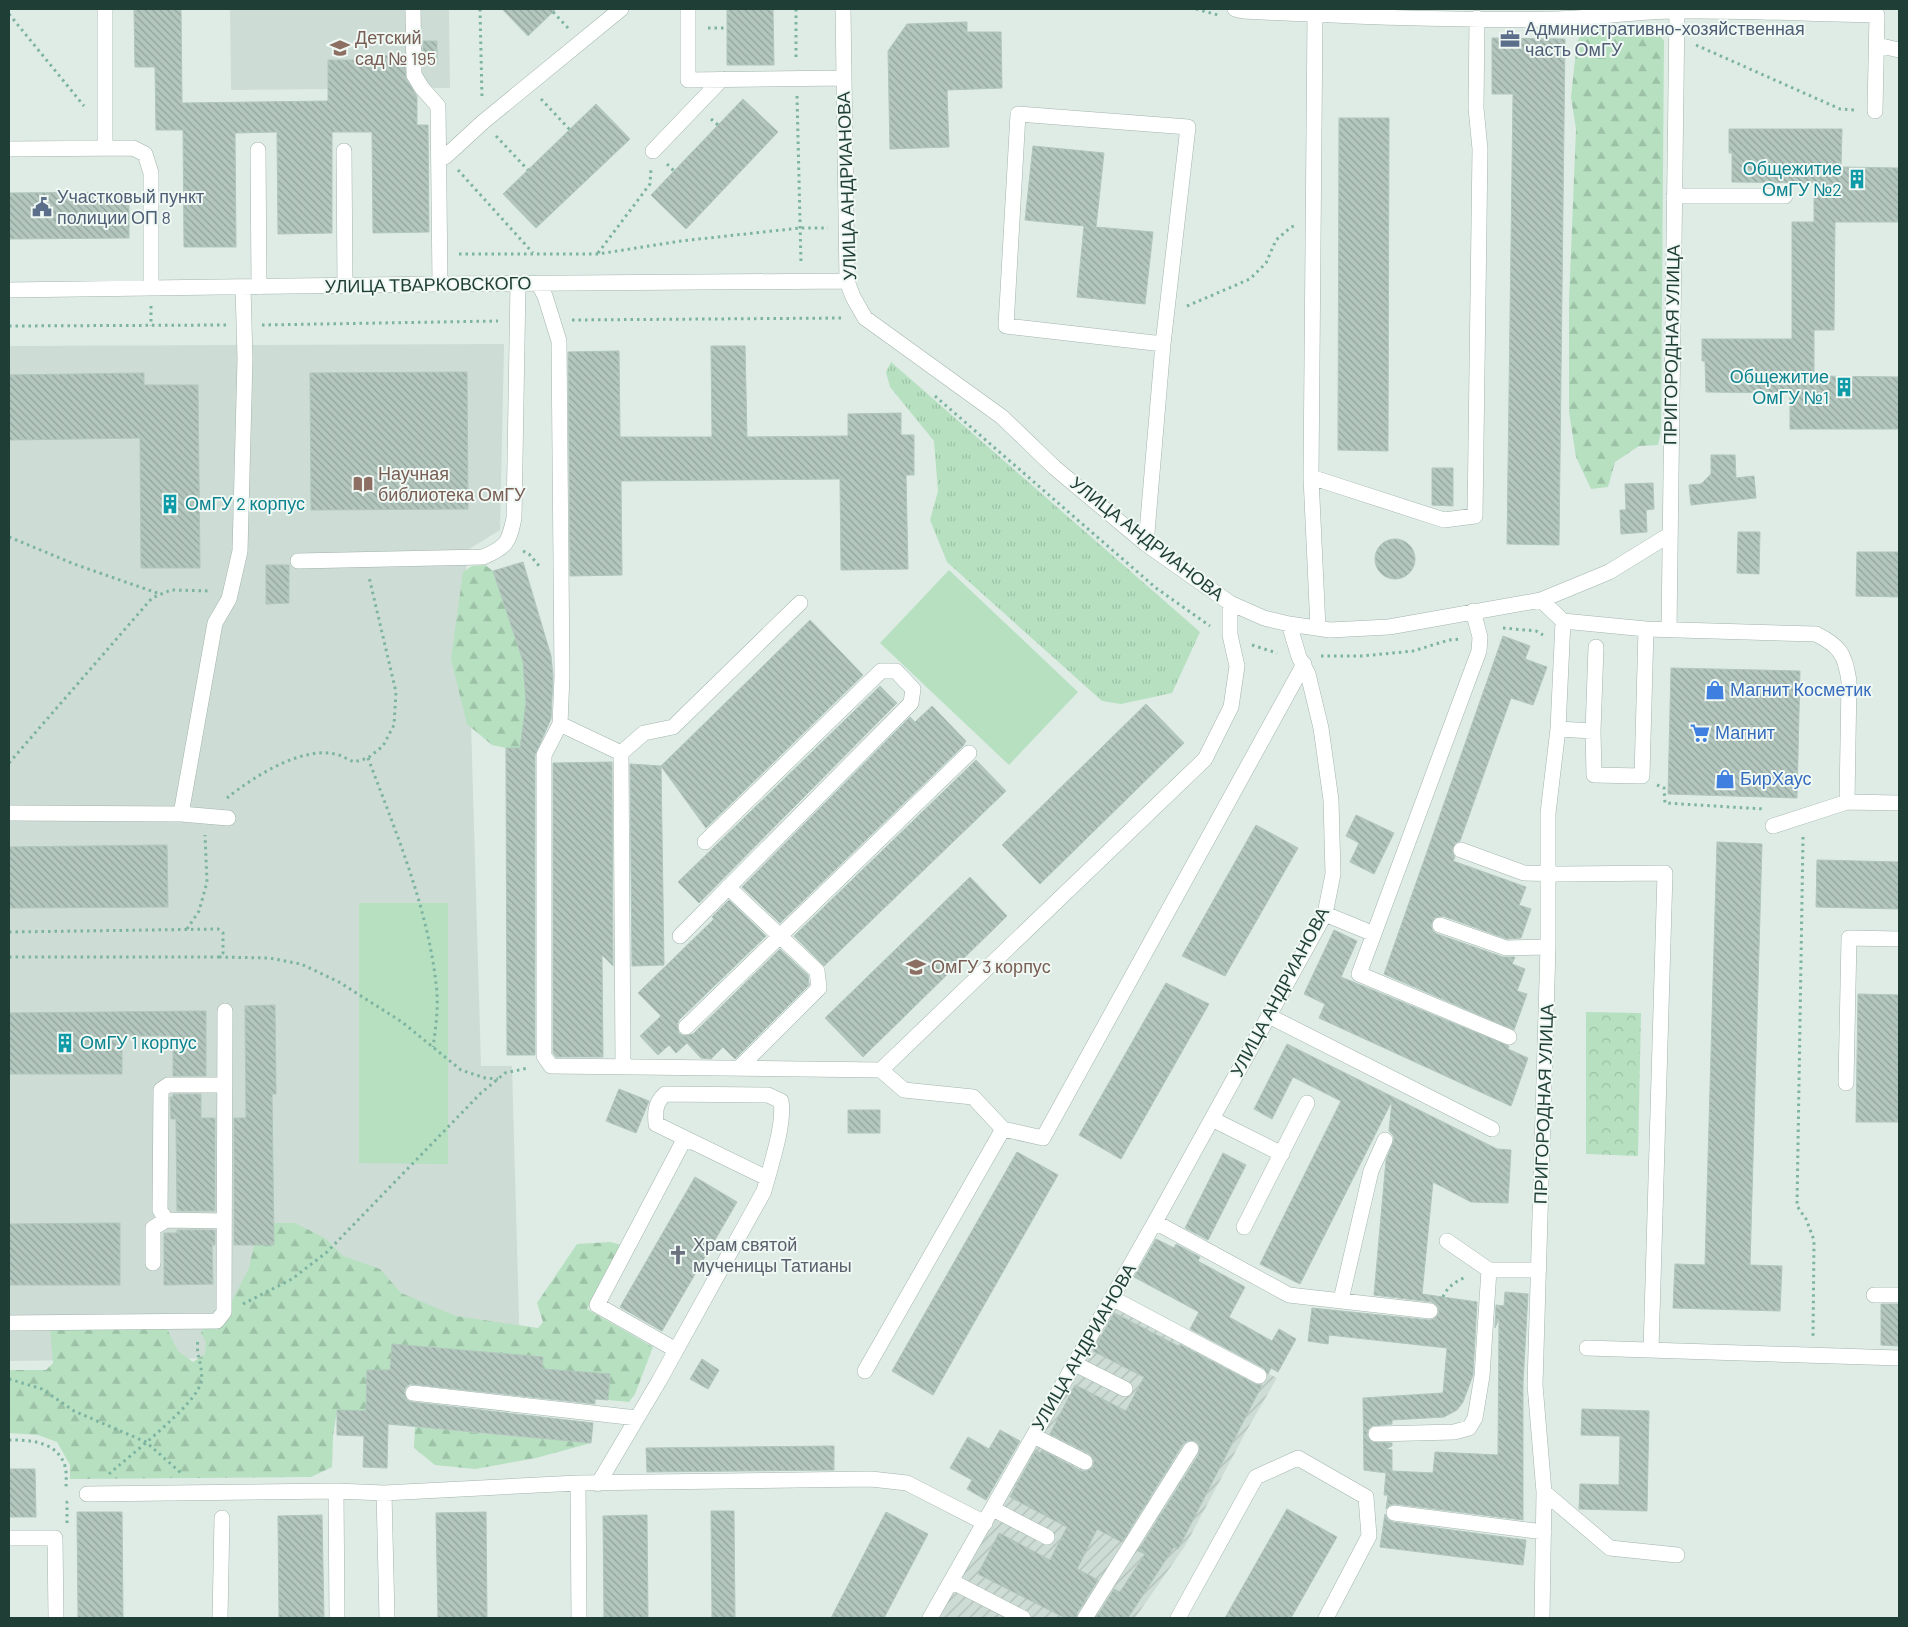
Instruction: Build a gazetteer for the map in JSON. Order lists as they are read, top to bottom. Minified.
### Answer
{"streets":{"street":["УЛИЦА АНДРИАНОВА","УЛИЦА ТВАРКОВСКОГО","ПРИГОРОДНАЯ УЛИЦА"]},"crossings":[["УЛИЦА АНДРИАНОВА","УЛИЦА ТВАРКОВСКОГО"]],"places":{"office":["Административно-хозяйственная часть ОмГУ"],"school or university":["Детский сад № 195","ОмГУ 3 корпус"],"building":["Общежитие ОмГУ №2","Общежитие ОмГУ №1","ОмГУ 2 корпус","ОмГУ 1 корпус"],"public building":["Участковый пункт полиции ОП 8"],"library":["Научная библиотека ОмГУ"],"shop":["Магнит Косметик","БирХаус"],"supermarket":["Магнит"],"church":["Храм святой мученицы Татианы"]}}
